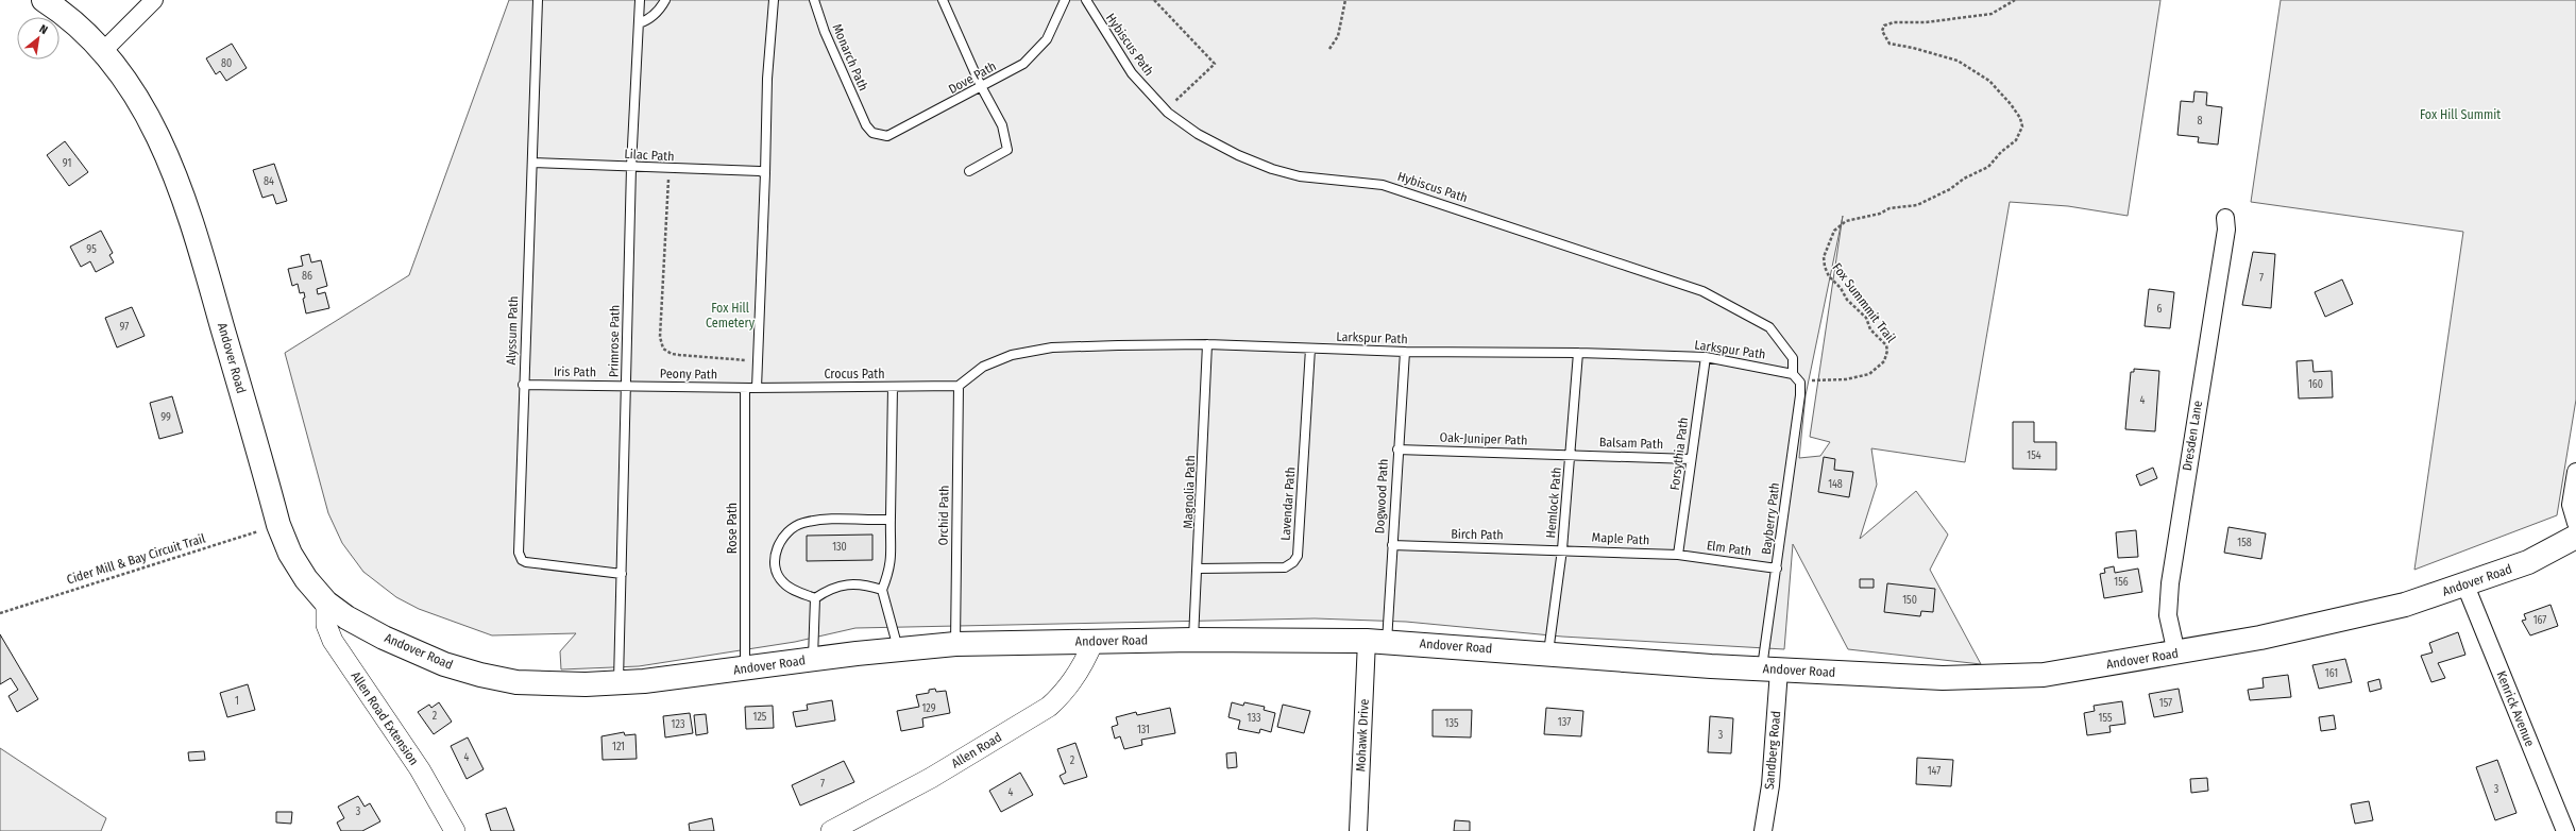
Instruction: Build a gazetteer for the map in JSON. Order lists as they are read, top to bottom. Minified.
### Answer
{"streets":{"main road":["Andover Road"],"street":["Dresden Lane","Kenrick Avenue","Allen Road Extension","Mohawk Drive","Allen Road","Sandberg Road"],"lane":["Hybiscus Path","Monarch Path","Dove Path","Lilac Path","Alyssum Path","Larkspur Path","Primrose Path","Iris Path","Peony Path","Crocus Path","Oak-Juniper Path","Balsam Path","Forsythia Path","Magnolia Path","Dogwood Path","Hemlock Path","Lavendar Path","Orchid Path","Bayberry Path","Rose Path","Birch Path","Maple Path","Elm Path"],"path":["Fox Summmit Trail","Cider Mill & Bay Circuit Trail"]},"crossings":[["Hybiscus Path","Larkspur Path"],["Monarch Path","Dove Path"],["Lilac Path","Alyssum Path"],["Lilac Path","Primrose Path"],["Fox Summmit Trail","Bayberry Path"],["Alyssum Path","Primrose Path"],["Alyssum Path","Iris Path"],["Larkspur Path","Crocus Path"],["Larkspur Path","Forsythia Path"],["Larkspur Path","Magnolia Path"],["Larkspur Path","Dogwood Path"],["Larkspur Path","Hemlock Path"],["Larkspur Path","Lavendar Path"],["Larkspur Path","Orchid Path"],["Primrose Path","Andover Road"],["Primrose Path","Iris Path"],["Primrose Path","Peony Path"],["Andover Road","Dresden Lane"],["Andover Road","Magnolia Path"],["Andover Road","Dogwood Path"],["Andover Road","Hemlock Path"],["Andover Road","Orchid Path"],["Andover Road","Bayberry Path"],["Andover Road","Rose Path"],["Andover Road","Cider Mill & Bay Circuit Trail"],["Andover Road","Kenrick Avenue"],["Andover Road","Allen Road Extension"],["Andover Road","Mohawk Drive"],["Andover Road","Allen Road"],["Andover Road","Sandberg Road"],["Iris Path","Peony Path"],["Peony Path","Crocus Path"],["Peony Path","Rose Path"],["Crocus Path","Orchid Path"],["Crocus Path","Rose Path"],["Oak-Juniper Path","Balsam Path"],["Oak-Juniper Path","Dogwood Path"],["Oak-Juniper Path","Hemlock Path"],["Balsam Path","Forsythia Path"],["Balsam Path","Hemlock Path"],["Forsythia Path","Maple Path"],["Forsythia Path","Elm Path"],["Magnolia Path","Lavendar Path"],["Dogwood Path","Birch Path"],["Dogwood Path","Mohawk Drive"],["Hemlock Path","Birch Path"],["Hemlock Path","Maple Path"],["Bayberry Path","Elm Path"],["Bayberry Path","Sandberg Road"],["Birch Path","Maple Path"],["Maple Path","Elm Path"]],"parks":["Fox Hill Summit","Fox Hill Cemetery"],"house_numbers":["80","8","91","84","95","86","7","6","97","160","4","99","154","148","158","130","156","150","167","161","1","157","129","2","125","133","155","137","135","123","131","3","121","4","2","147","7","3","4","3"],"north":"top right"}
